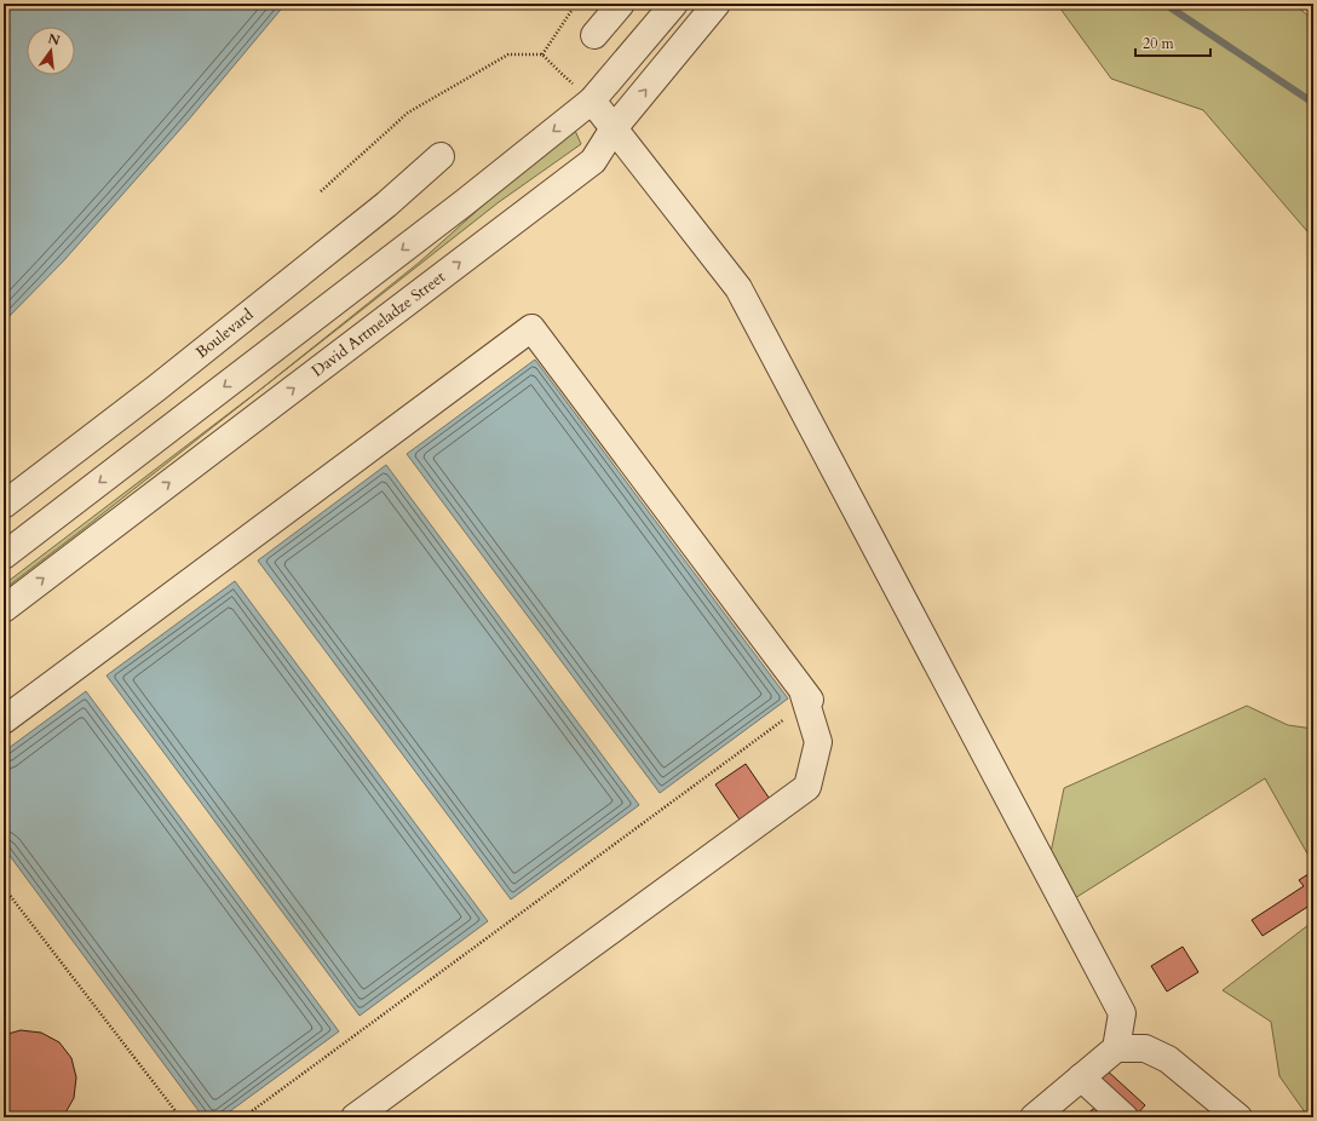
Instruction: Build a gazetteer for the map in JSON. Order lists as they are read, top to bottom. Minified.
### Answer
{"streets":{"street":["David Artmeladze Street","Boulevard"]},"scale_bar":"20 m","north":"top"}
